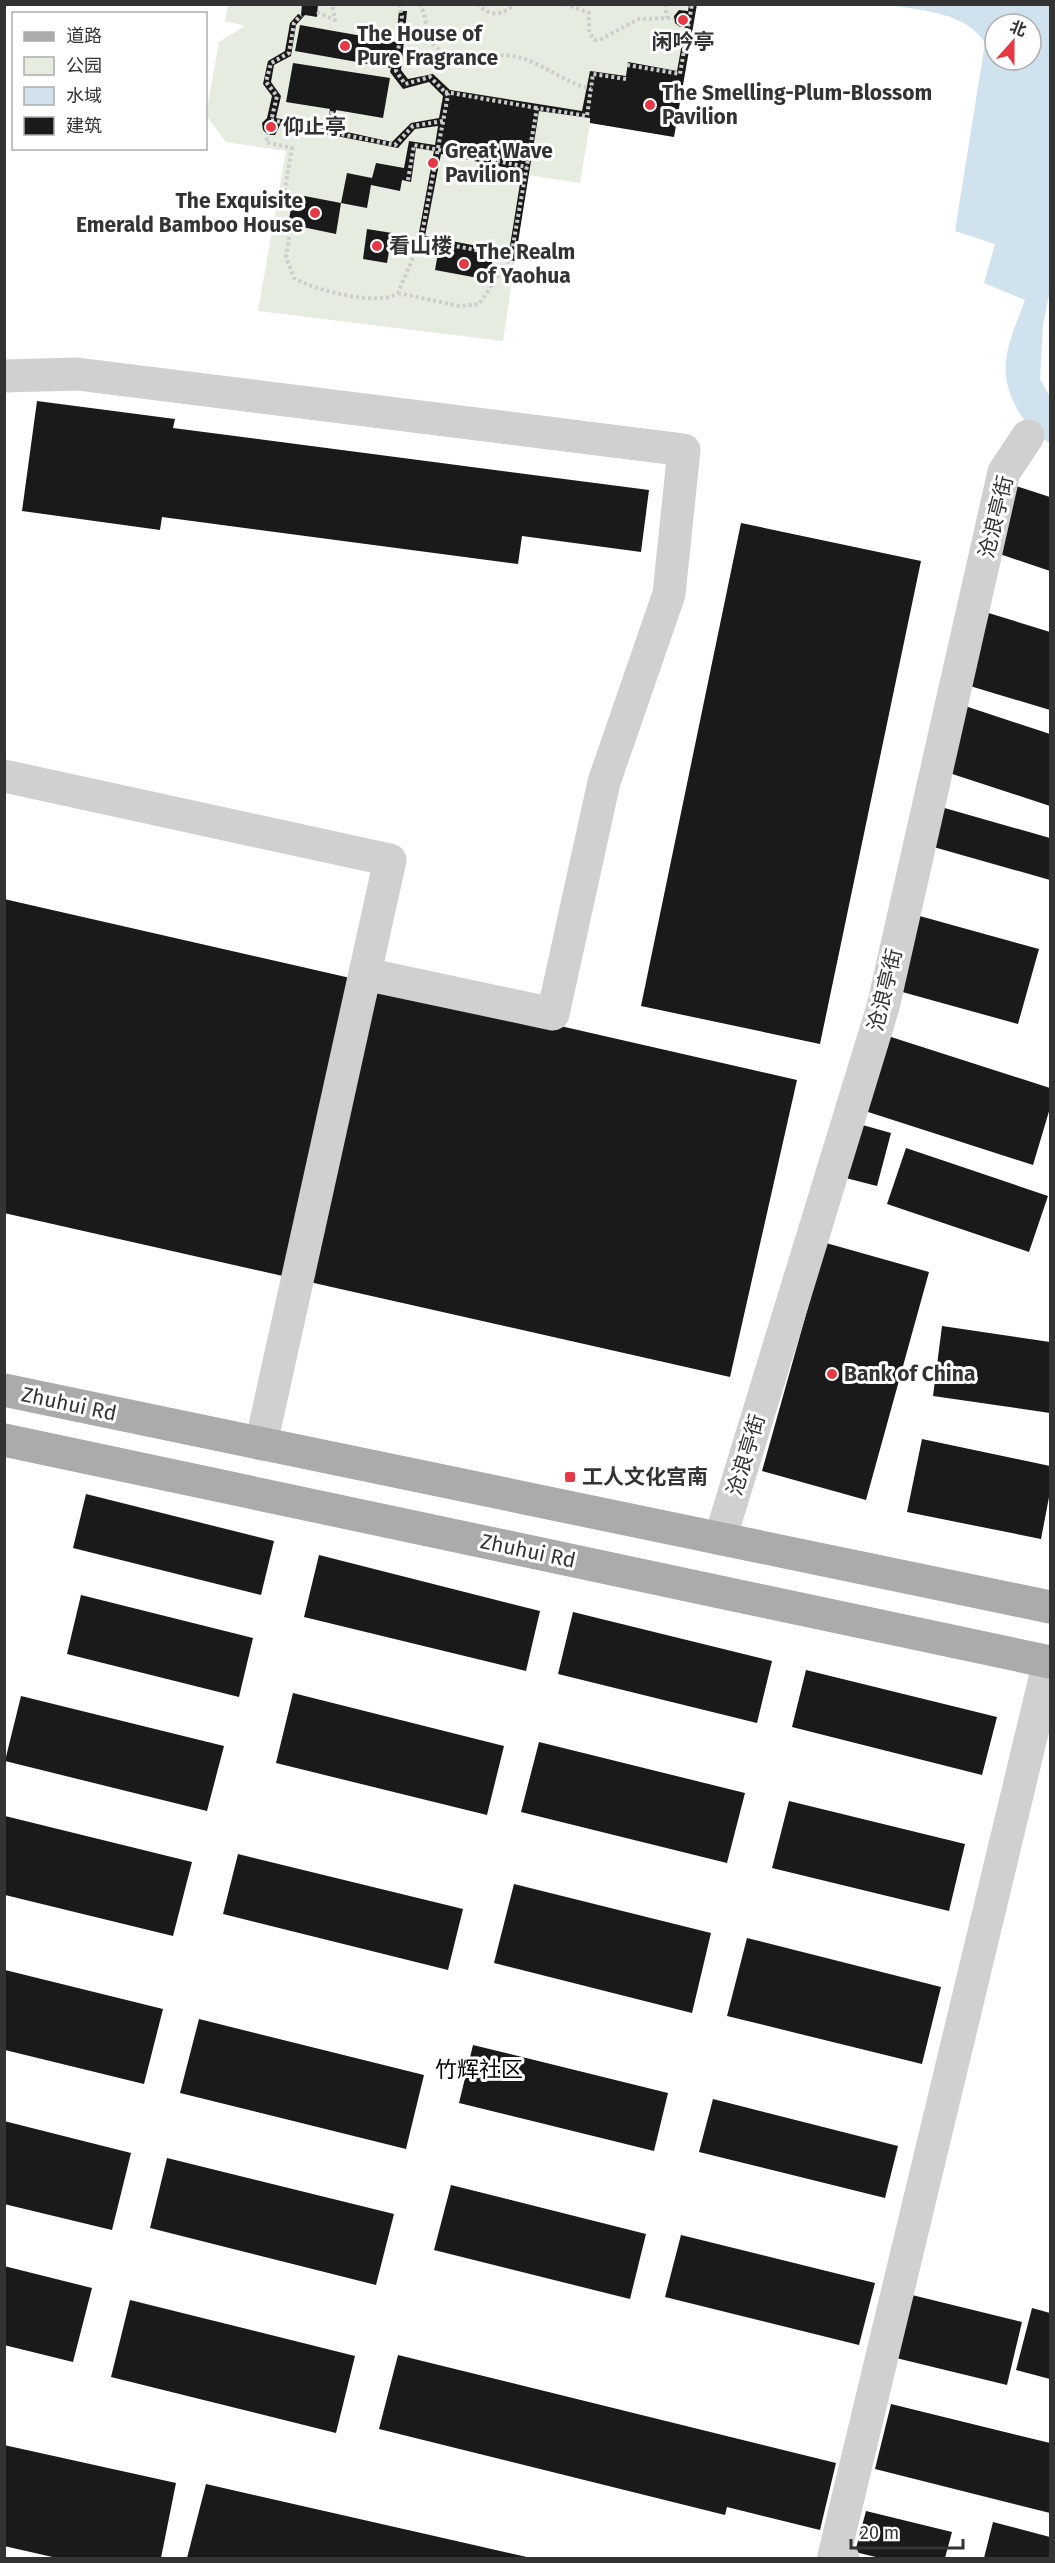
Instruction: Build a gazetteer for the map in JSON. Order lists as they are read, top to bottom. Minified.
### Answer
{"streets":{"main road":["Zhuhui Rd"],"street":["沧浪亭街"]},"crossings":[["沧浪亭街","Zhuhui Rd"]],"districts":["竹辉社区"],"places":{"other":["闲吟亭","The House of Pure Fragrance","The Smelling-Plum-Blossom Pavilion","仰止亭","Great Wave Pavilion","The Exquisite Emerald Bamboo House","看山楼","The Realm of Yaohua","Bank of China"],"transit":["工人文化宫南"]},"legend":["道路","公园","水域","建筑"],"scale_bar":"20 m","north":"top"}
